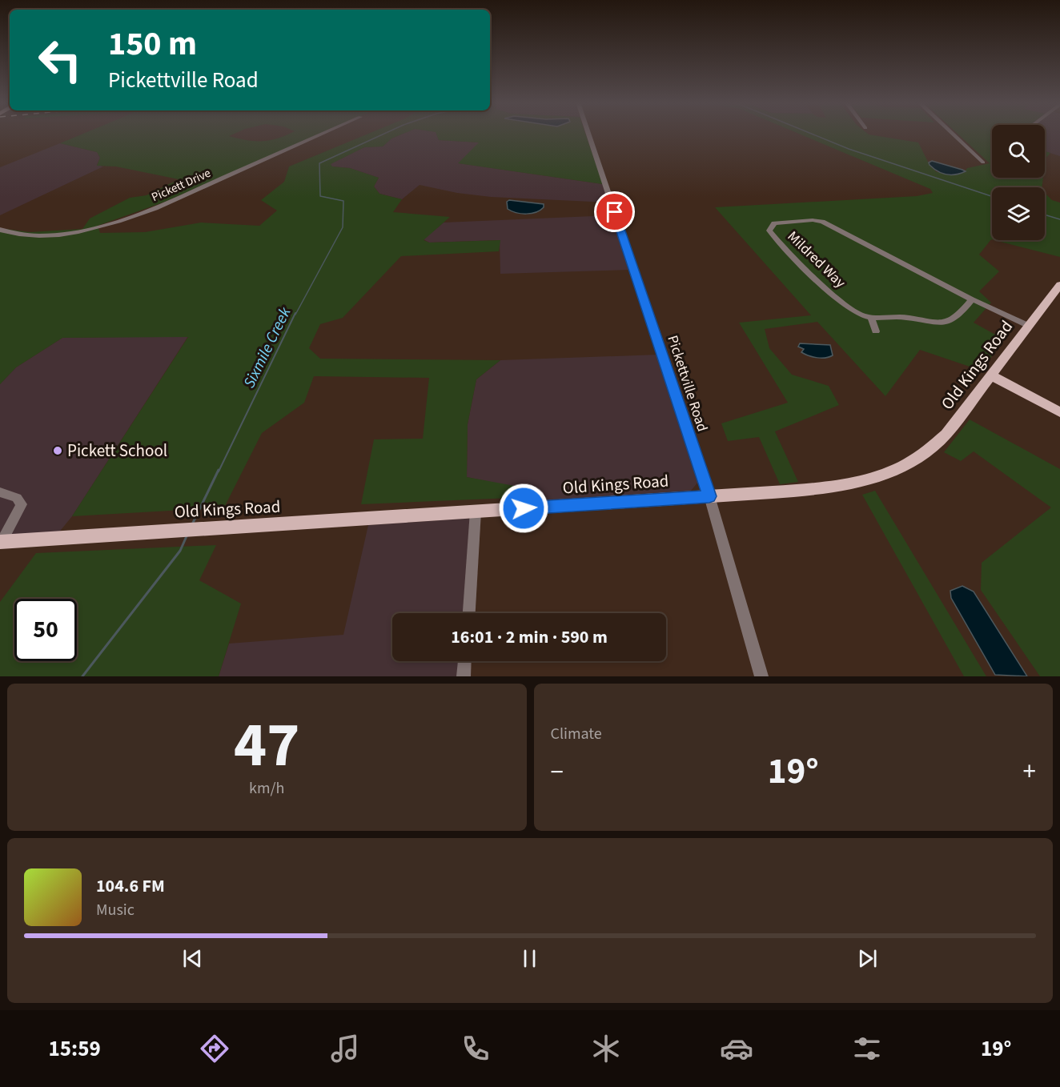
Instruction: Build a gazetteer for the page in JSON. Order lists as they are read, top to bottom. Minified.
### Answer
{"streets":{"main road":["Old Kings Road"],"street":["Pickett Drive","Mildred Way","Pickettville Road"]},"crossings":[["Mildred Way","Old Kings Road"],["Old Kings Road","Pickettville Road"]],"water":["Sixmile Creek"],"places":["Pickett School"],"page":{"turn":["150 m","Pickettville Road"],"limit":"50","trip":"16:01 · 2 min · 590 m","tile":[["47","km/h"],"Climate"],"heat":["−","19°","+"],"song":["104.6 FM","Music"],"tabs":["15:59","19°"]}}
